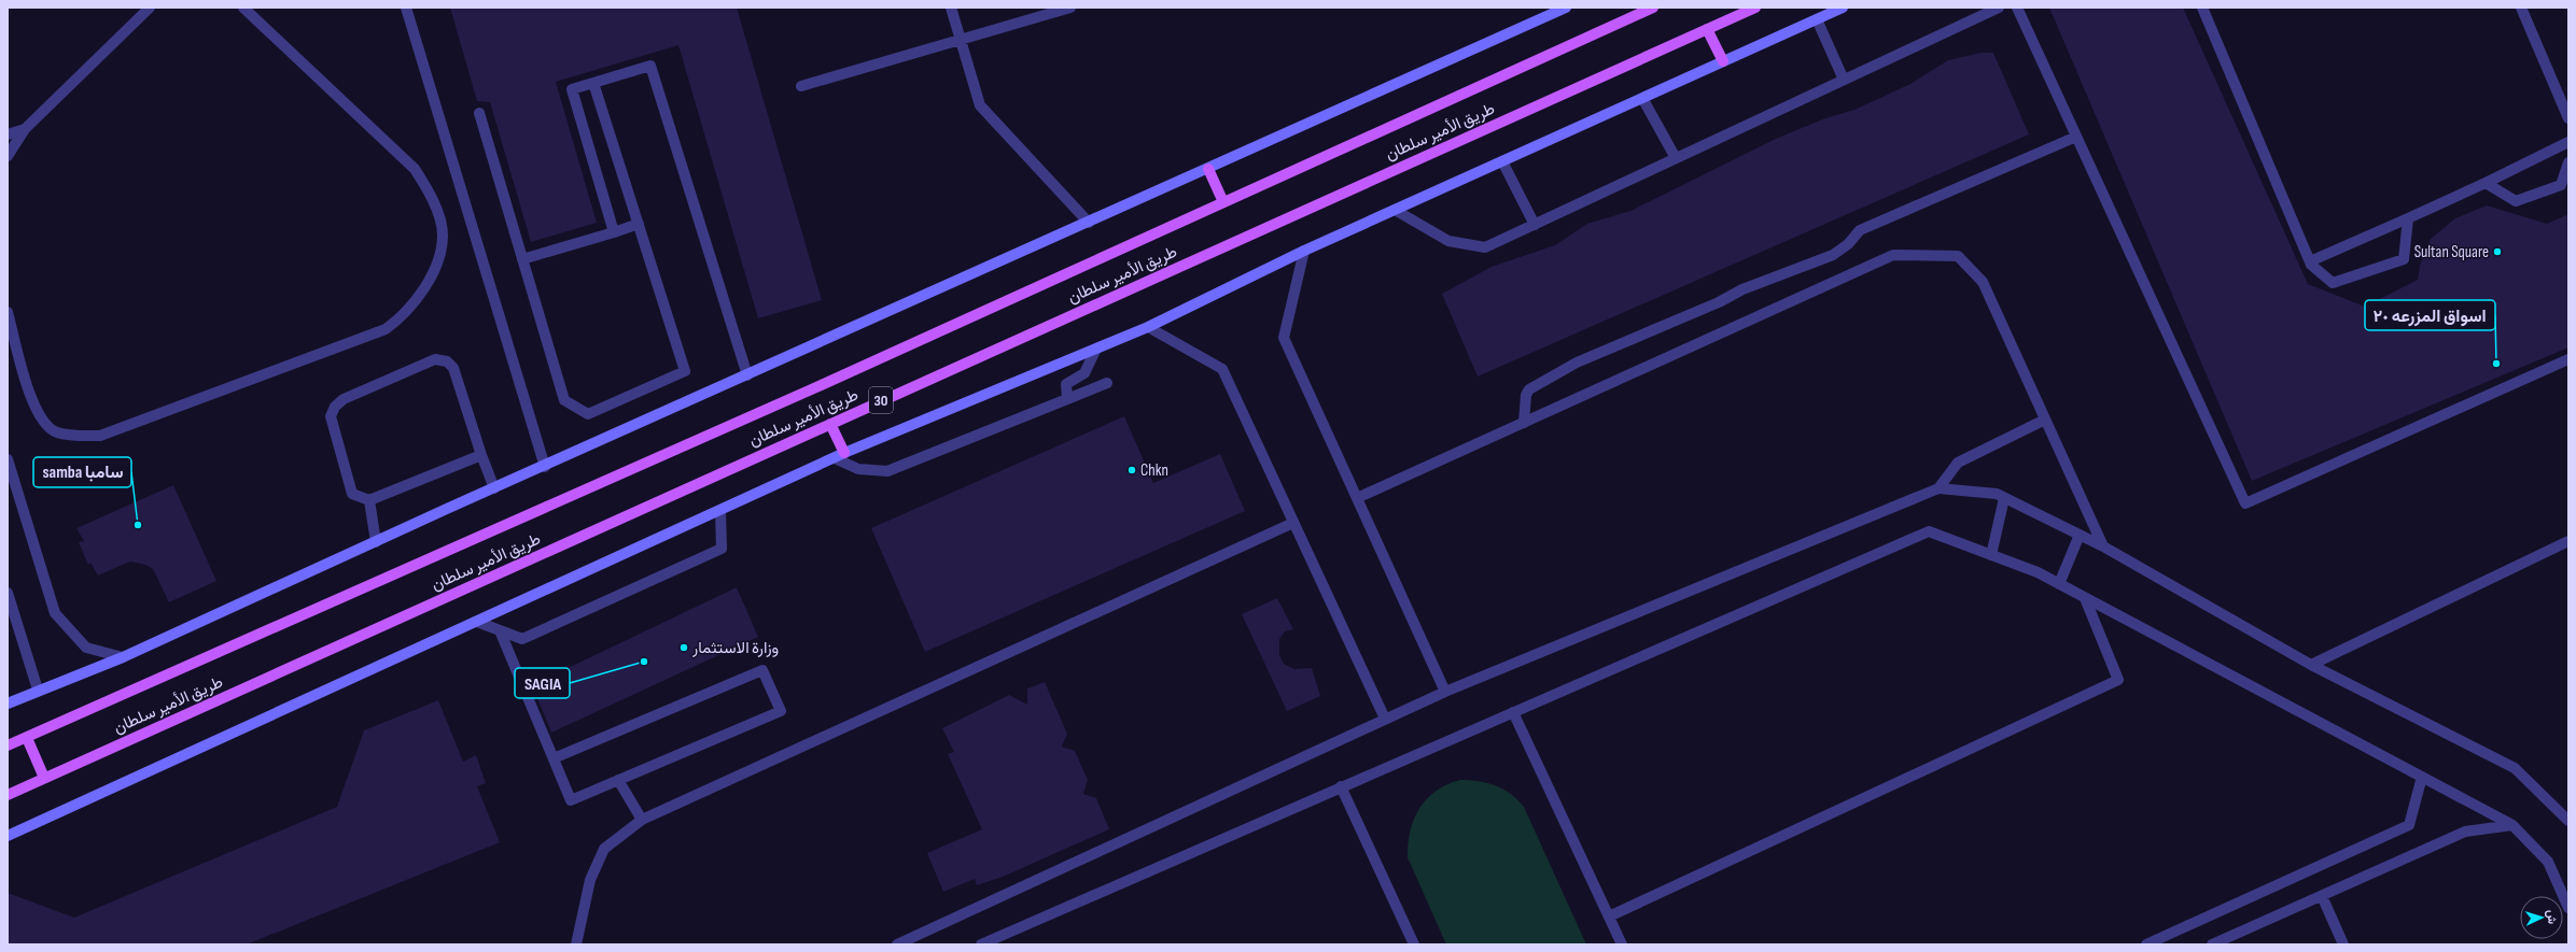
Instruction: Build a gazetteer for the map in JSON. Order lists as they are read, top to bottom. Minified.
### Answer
{"streets":{"main road":["طريق الأمير سلطان","30"]},"places":["Sultan Square","اسواق المزرعه ٢٠","Chkn","samba سامبا","وزارة الاستثمار","SAGIA"],"north":"right"}
